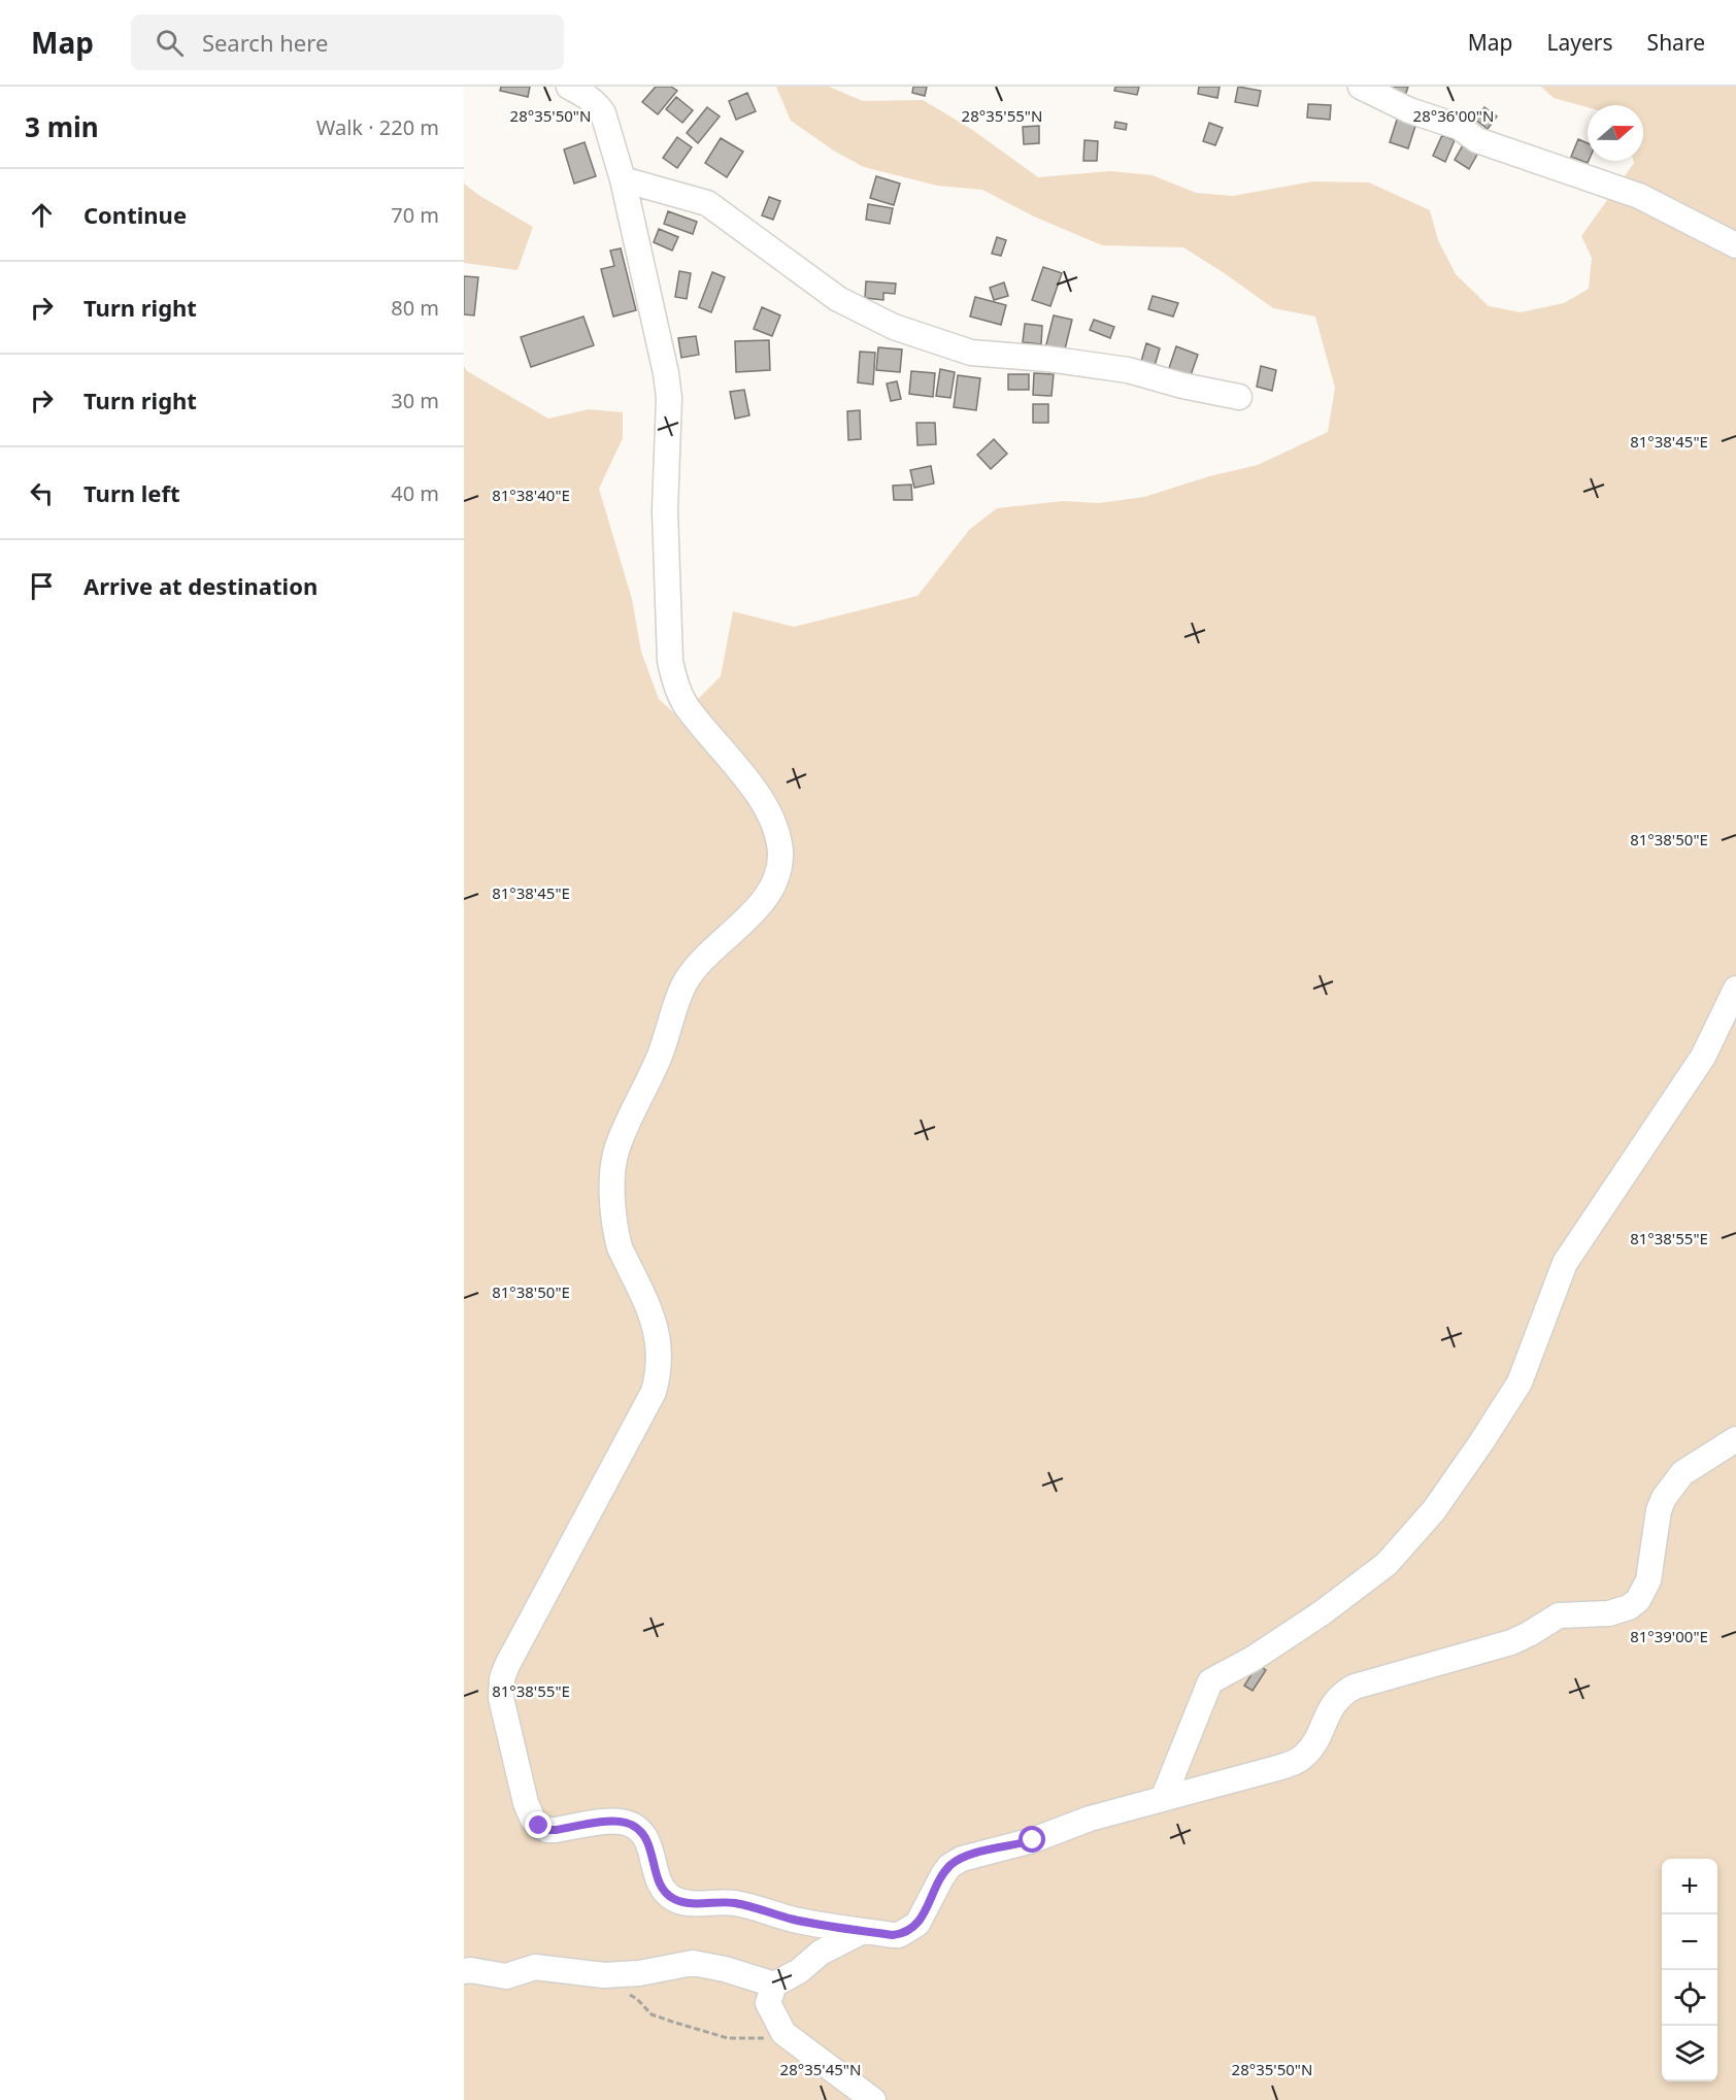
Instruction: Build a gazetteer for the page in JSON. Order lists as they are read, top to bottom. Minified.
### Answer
{"north":"right","page":{"header":"Map","search":"Search here","nav":["Map","Layers","Share"],"heading":["3 min","Walk · 220 m"],"list":[["Continue","70 m"],["Turn right","80 m"],["Turn right","30 m"],["Turn left","40 m"],"Arrive at destination"],"map_buttons":["+","−"]},"coordinates":["28°35'50\"N","28°35'55\"N","28°36'00\"N","81°38'45\"E","81°38'40\"E","81°38'50\"E","81°38'55\"E","81°39'00\"E","28°35'45\"N"]}
